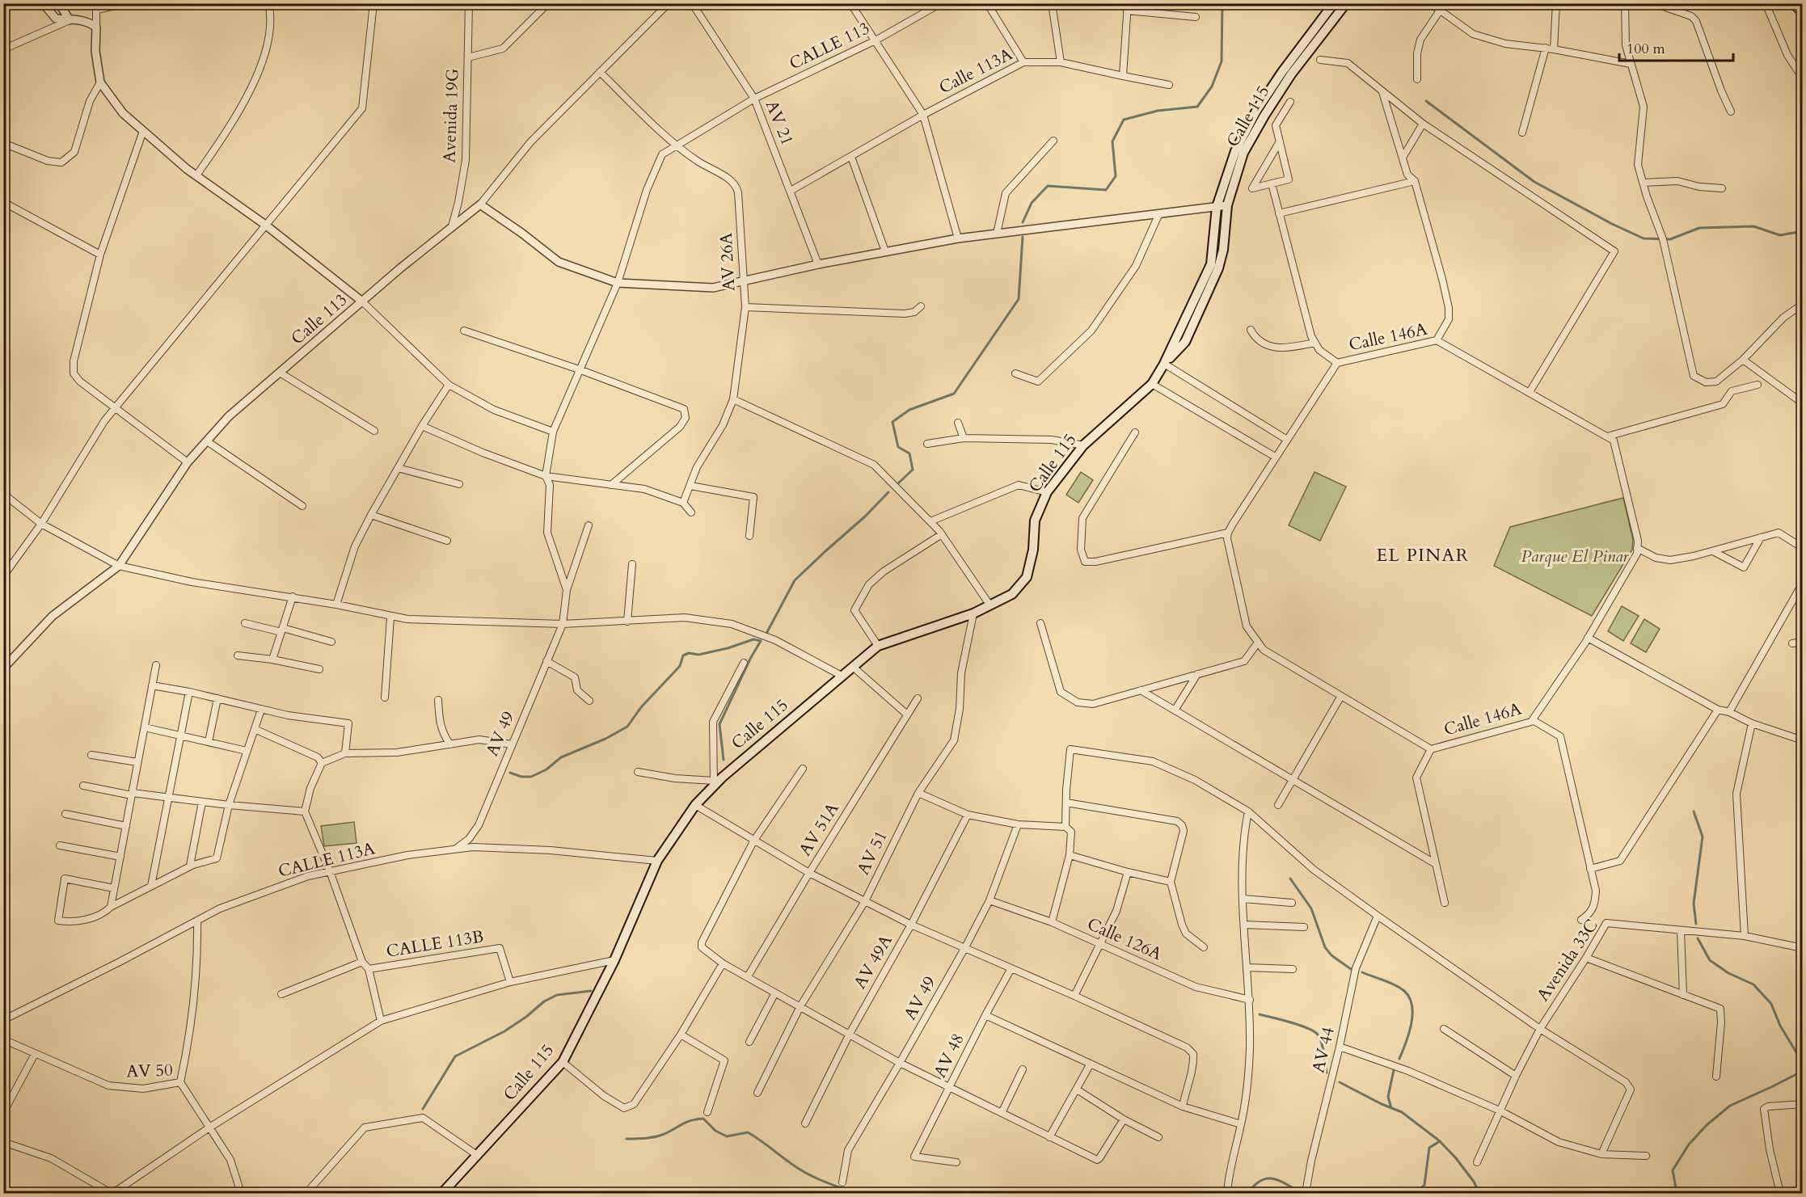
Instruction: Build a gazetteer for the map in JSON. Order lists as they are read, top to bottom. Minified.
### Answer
{"streets":{"main road":["Calle 115"],"street":["CALLE 113","Calle 113A","Avenida 19G","AV 21","AV 26A","Calle 113","Calle 146A","AV 49","AV 51A","AV 51","CALLE 113A","Calle 126A","CALLE 113B","Avenida 33C","AV 49A","AV 44","AV 48","AV 50"]},"crossings":[["CALLE 113","AV 21"],["CALLE 113","AV 26A"],["CALLE 113","AV 49"],["Calle 113A","AV 21"],["Avenida 19G","Calle 113"],["Calle 115","AV 51"],["Calle 115","CALLE 113A"],["AV 26A","Calle 113"],["AV 49","CALLE 113A"],["AV 49","Calle 126A"]],"districts":["EL PINAR"],"parks":["Parque El Pinar"],"scale_bar":"100 m"}
